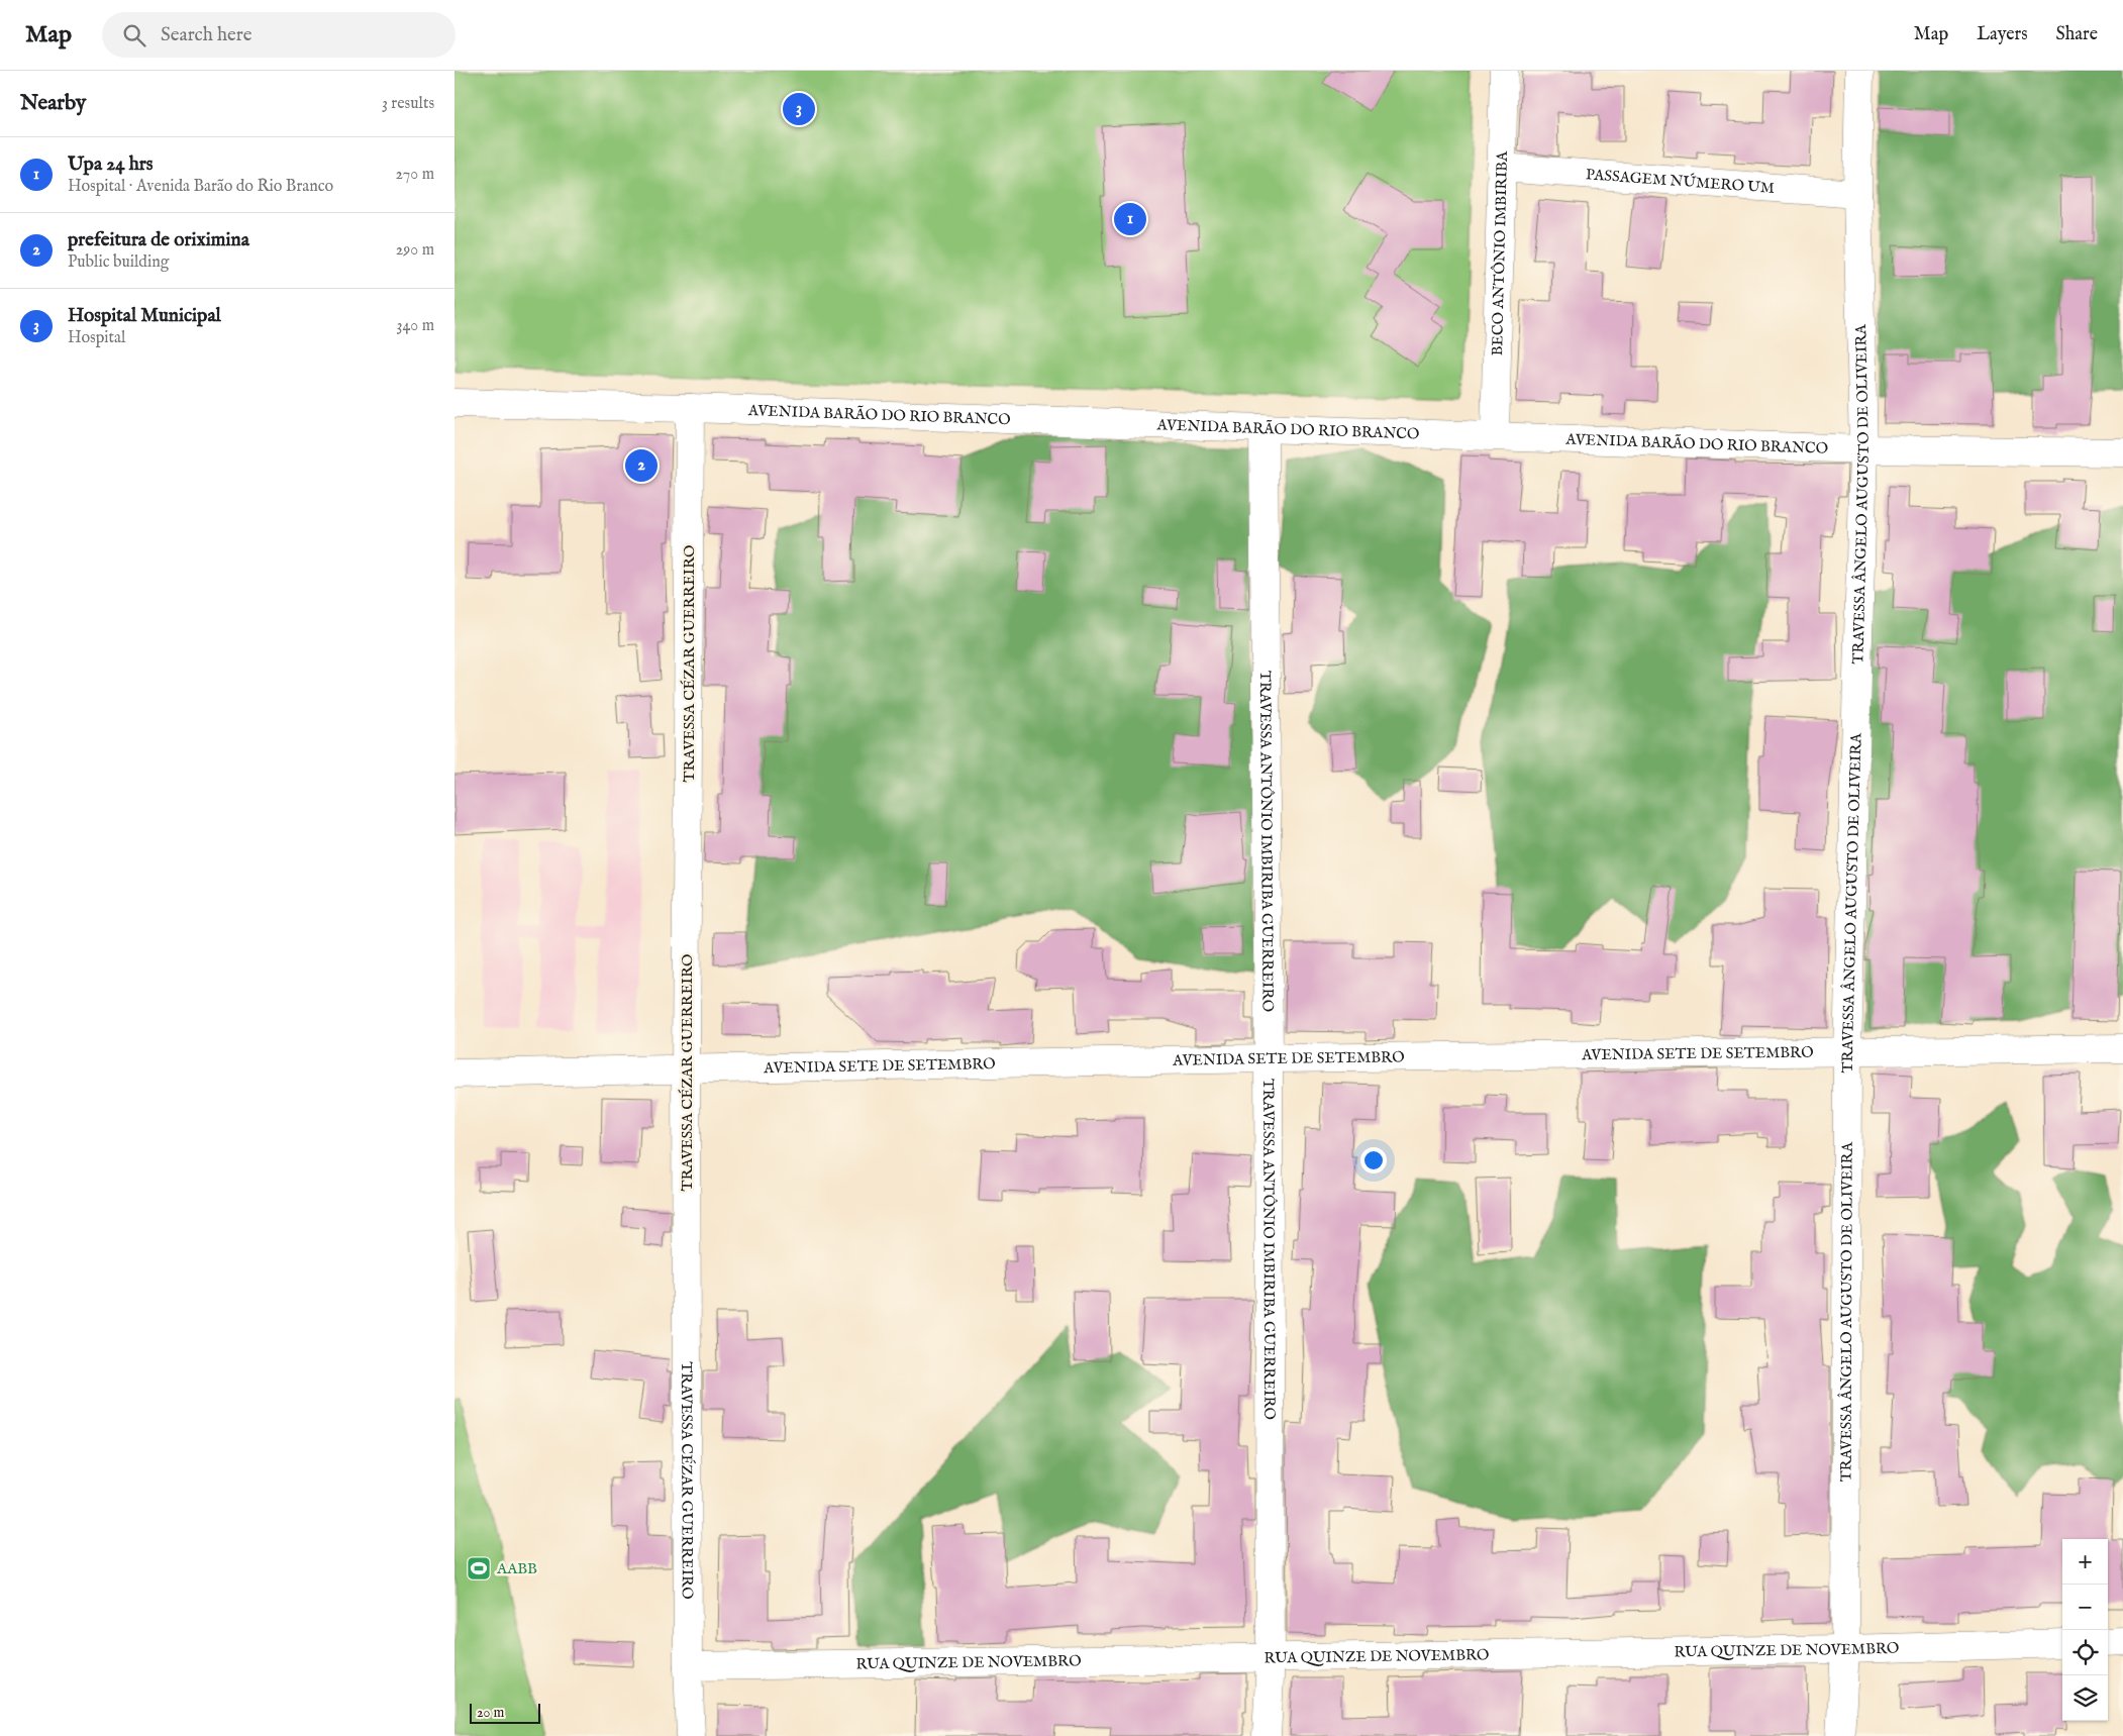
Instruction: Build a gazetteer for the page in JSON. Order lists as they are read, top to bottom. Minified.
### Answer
{"streets":{"street":["PASSAGEM NÚMERO UM","BECO ANTÔNIO IMBIRIBA","AVENIDA BARÃO DO RIO BRANCO","TRAVESSA ÂNGELO AUGUSTO DE OLIVEIRA","TRAVESSA CÉZAR GUERREIRO","TRAVESSA ANTÔNIO IMBIRIBA GUERREIRO","AVENIDA SETE DE SETEMBRO","RUA QUINZE DE NOVEMBRO"]},"crossings":[["PASSAGEM NÚMERO UM","BECO ANTÔNIO IMBIRIBA"],["PASSAGEM NÚMERO UM","TRAVESSA ÂNGELO AUGUSTO DE OLIVEIRA"],["BECO ANTÔNIO IMBIRIBA","AVENIDA BARÃO DO RIO BRANCO"],["AVENIDA BARÃO DO RIO BRANCO","TRAVESSA ÂNGELO AUGUSTO DE OLIVEIRA"],["AVENIDA BARÃO DO RIO BRANCO","TRAVESSA CÉZAR GUERREIRO"],["AVENIDA BARÃO DO RIO BRANCO","TRAVESSA ANTÔNIO IMBIRIBA GUERREIRO"],["TRAVESSA ÂNGELO AUGUSTO DE OLIVEIRA","AVENIDA SETE DE SETEMBRO"],["TRAVESSA ÂNGELO AUGUSTO DE OLIVEIRA","RUA QUINZE DE NOVEMBRO"],["TRAVESSA CÉZAR GUERREIRO","AVENIDA SETE DE SETEMBRO"],["TRAVESSA CÉZAR GUERREIRO","RUA QUINZE DE NOVEMBRO"],["TRAVESSA ANTÔNIO IMBIRIBA GUERREIRO","AVENIDA SETE DE SETEMBRO"],["TRAVESSA ANTÔNIO IMBIRIBA GUERREIRO","RUA QUINZE DE NOVEMBRO"]],"places":{"sports":["AABB"]},"scale_bar":"20 m","page":{"header":"Map","search":"Search here","nav":["Map","Layers","Share"],"heading":["Nearby","3 results"],"pins":["3","1","2"],"list":[{"mark":"1","name":"Upa 24 hrs","note":"Hospital · Avenida Barão do Rio Branco","value":"270 m"},{"mark":"2","name":"prefeitura de oriximina","note":"Public building","value":"290 m"},{"mark":"3","name":"Hospital Municipal","note":"Hospital","value":"340 m"}],"map_buttons":["+","−"],"scale":"20 m"}}
